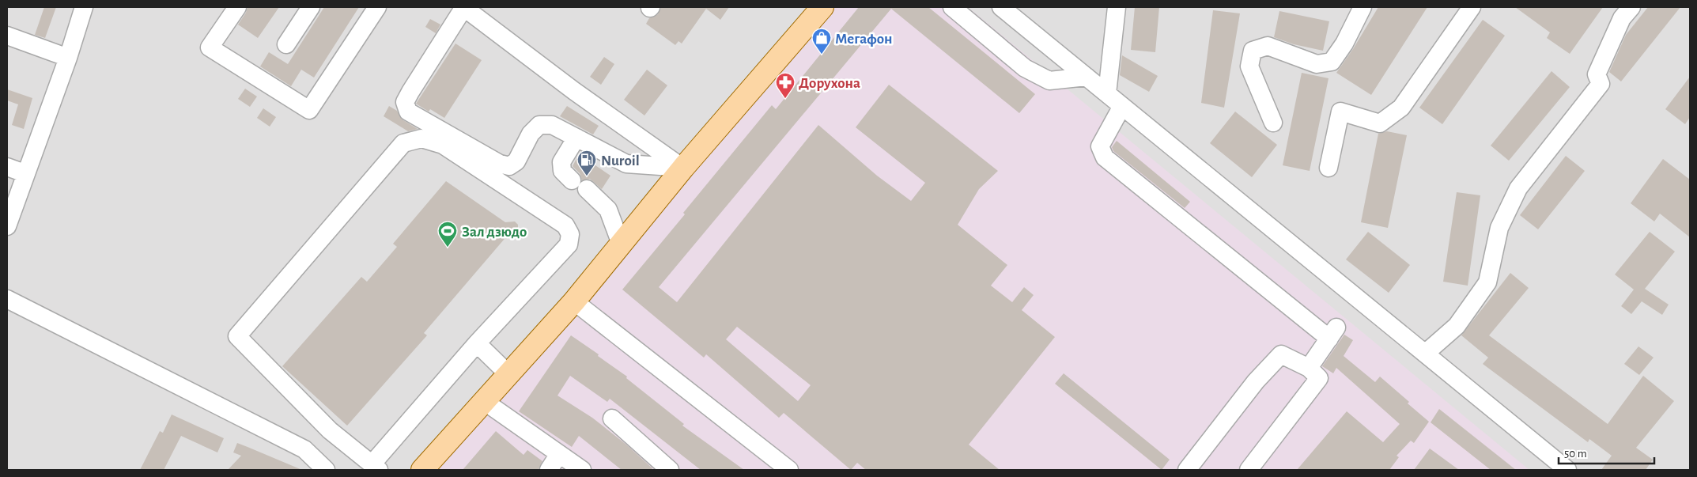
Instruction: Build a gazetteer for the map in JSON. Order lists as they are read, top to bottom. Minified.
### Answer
{"places":{"shop":["Мегафон"],"pharmacy":["Дорухона"],"fuel station":["Nuroil"],"sports":["Зал дзюдо"]},"scale_bar":"50 m"}
